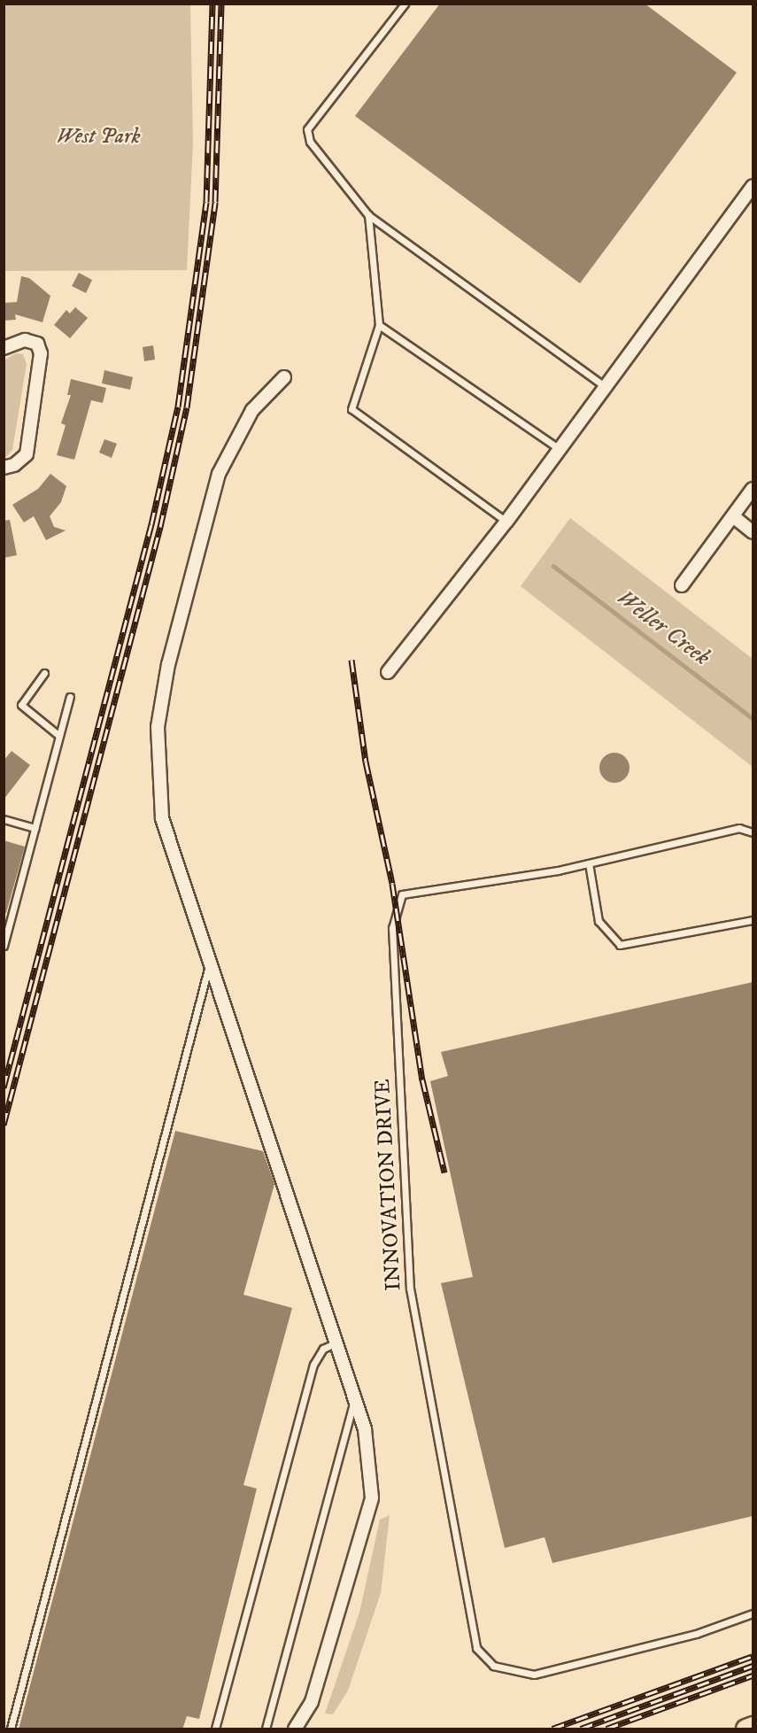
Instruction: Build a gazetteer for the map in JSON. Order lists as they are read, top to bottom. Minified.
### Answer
{"streets":{"lane":["INNOVATION DRIVE"]},"water":["Weller Creek"],"parks":["West Park"]}
